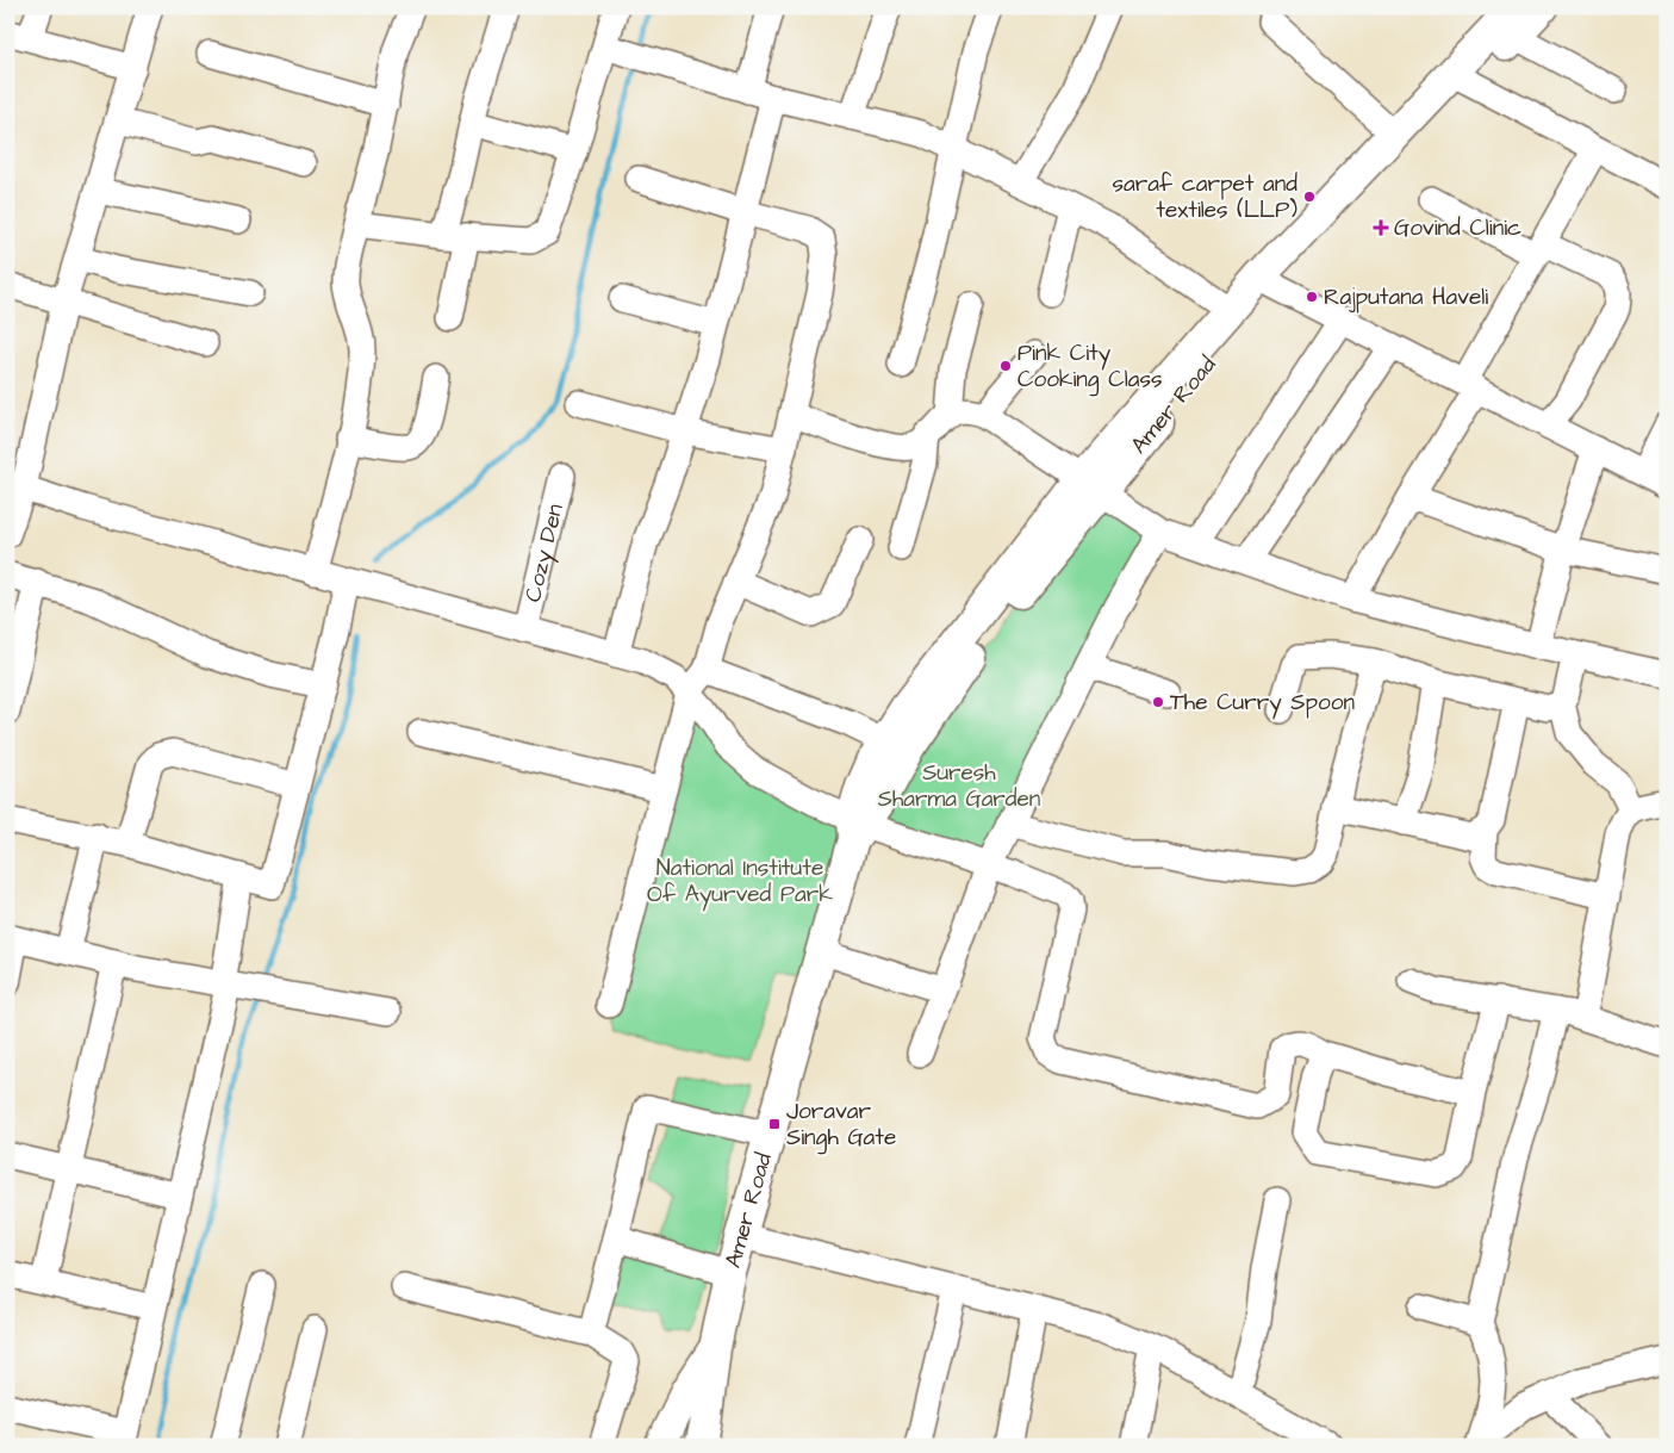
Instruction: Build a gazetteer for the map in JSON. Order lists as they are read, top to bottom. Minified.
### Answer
{"streets":{"main road":["Amer Road"],"street":["Cozy Den"]},"parks":["Suresh Sharma Garden","National Institute Of Ayurved Park"],"places":{"other":["saraf carpet and textiles (LLP)","Rajputana Haveli","Pink City Cooking Class","The Curry Spoon"],"health":["Govind Clinic"],"transit":["Joravar Singh Gate"]}}
